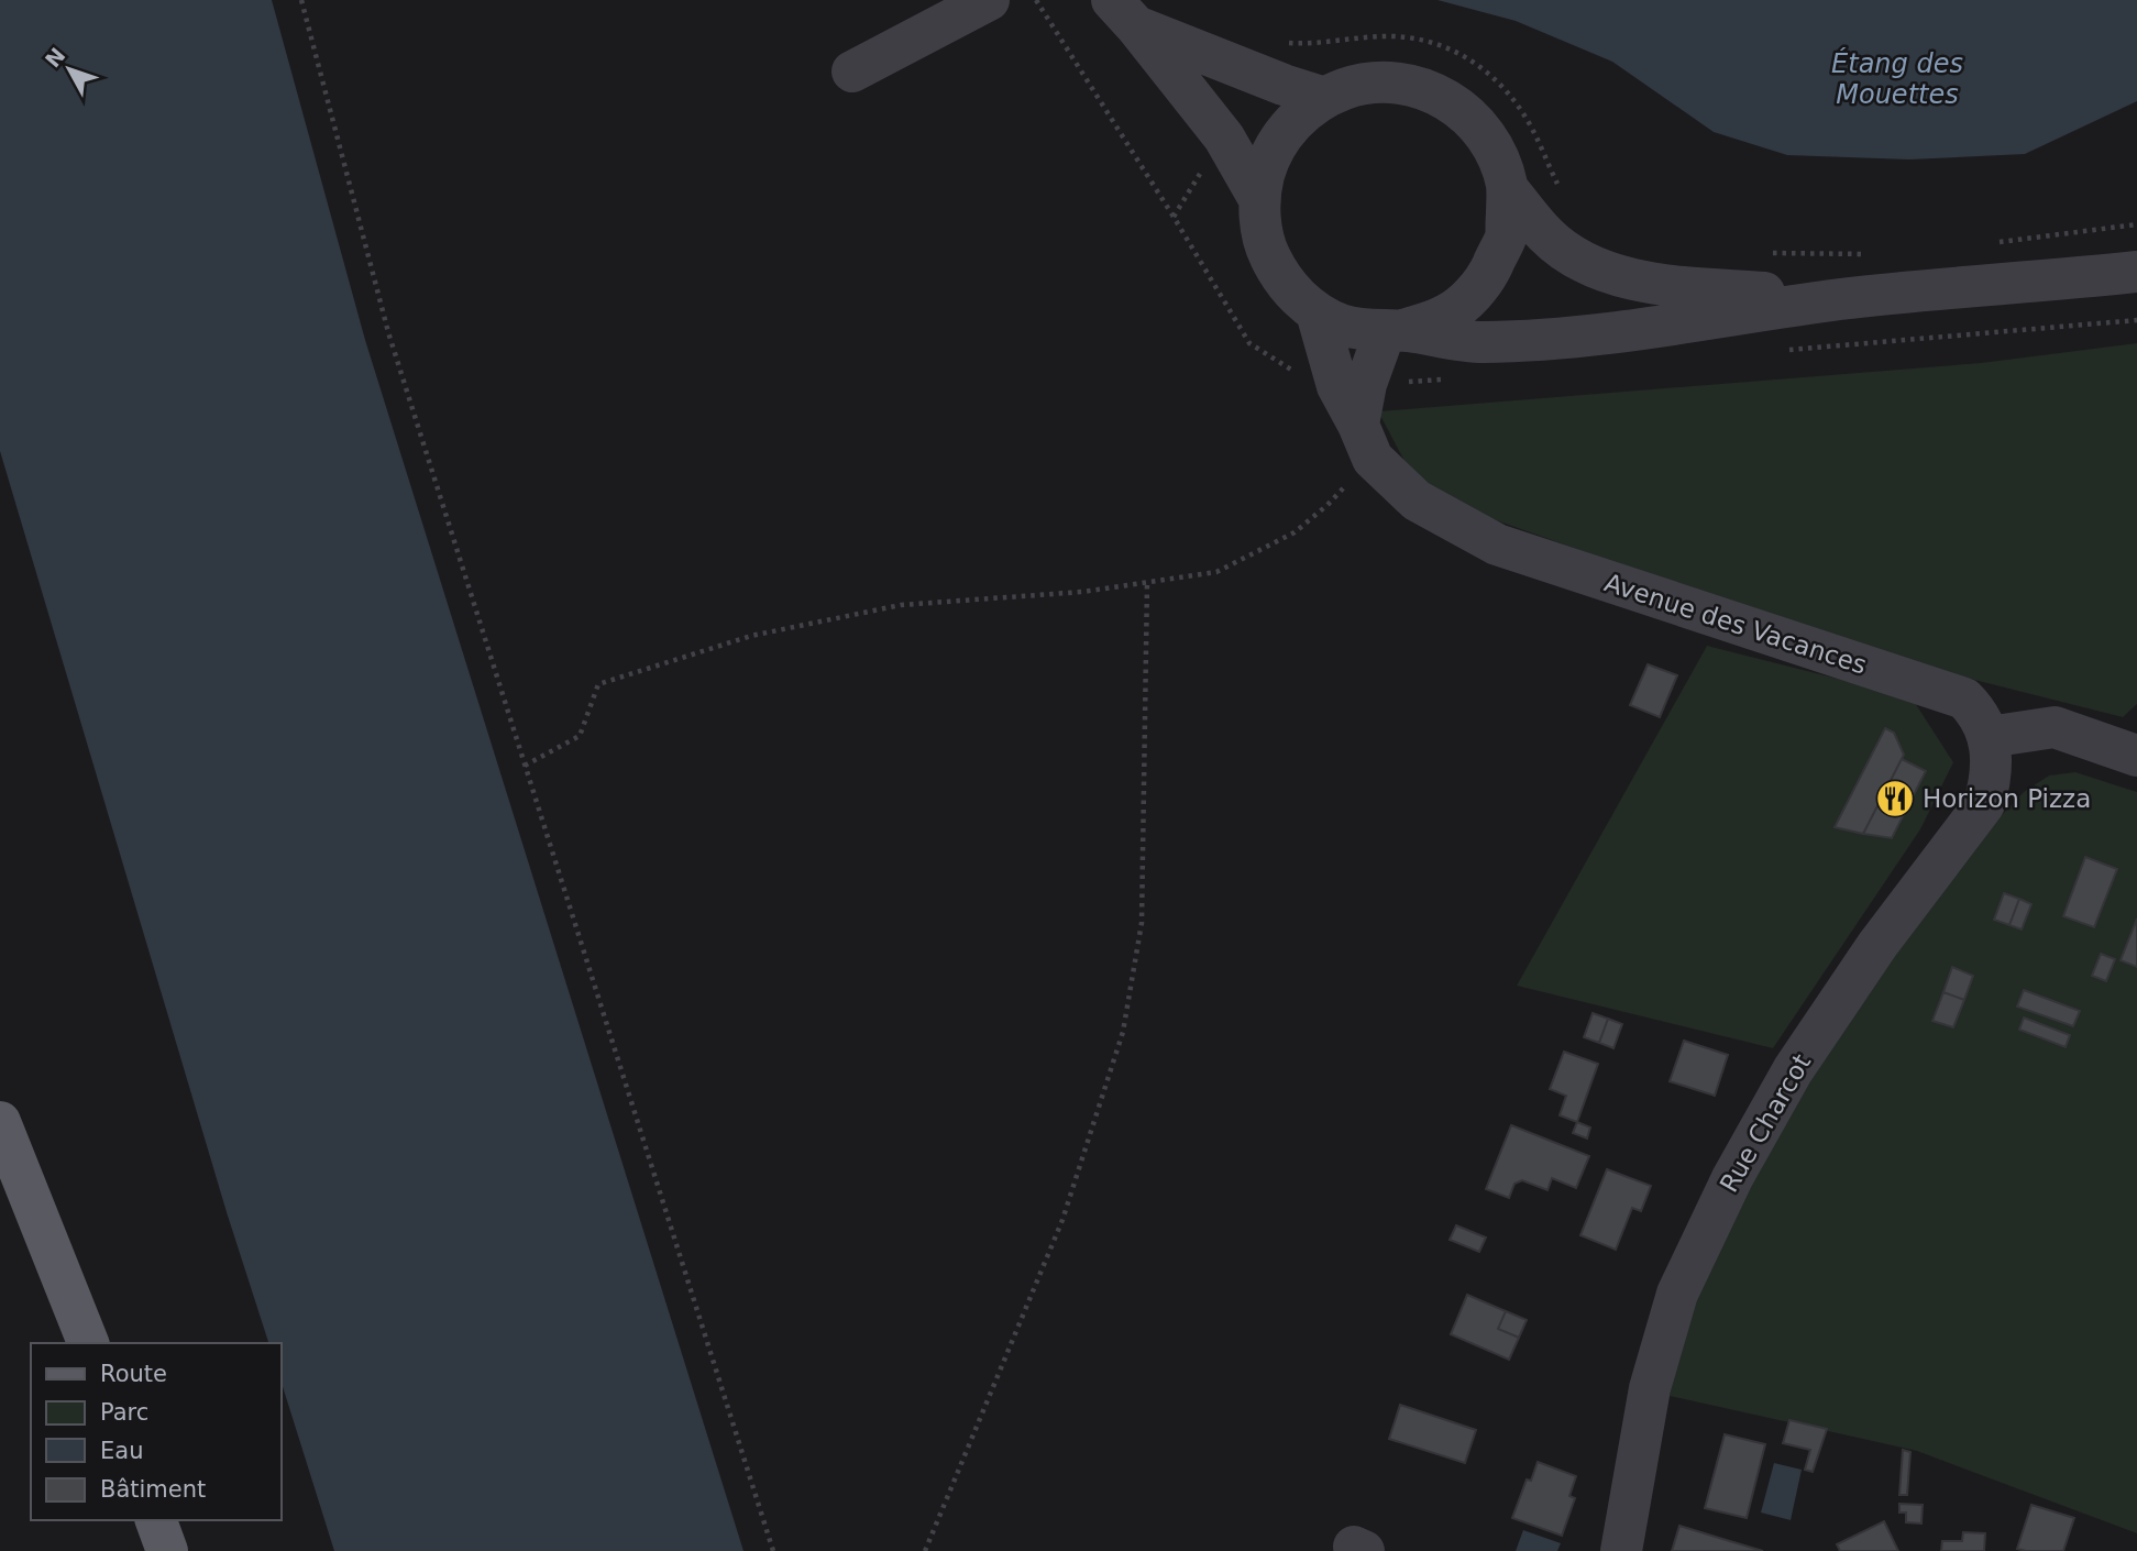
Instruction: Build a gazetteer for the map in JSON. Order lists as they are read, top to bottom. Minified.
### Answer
{"streets":{"street":["Avenue des Vacances","Rue Charcot"]},"crossings":[["Avenue des Vacances","Rue Charcot"]],"water":["Étang des Mouettes"],"places":{"restaurant":["Horizon Pizza"]},"legend":["Route","Parc","Eau","Bâtiment"],"north":"top left"}
